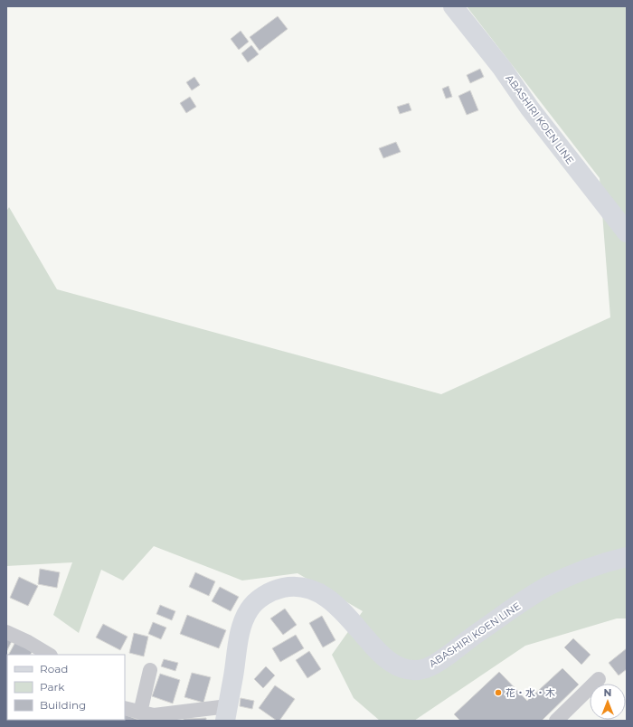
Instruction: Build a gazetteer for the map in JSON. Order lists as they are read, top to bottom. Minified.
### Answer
{"streets":{"main road":["ABASHIRI KOEN LINE"]},"places":["花・水・木"],"legend":["Road","Park","Building"],"north":"top"}
